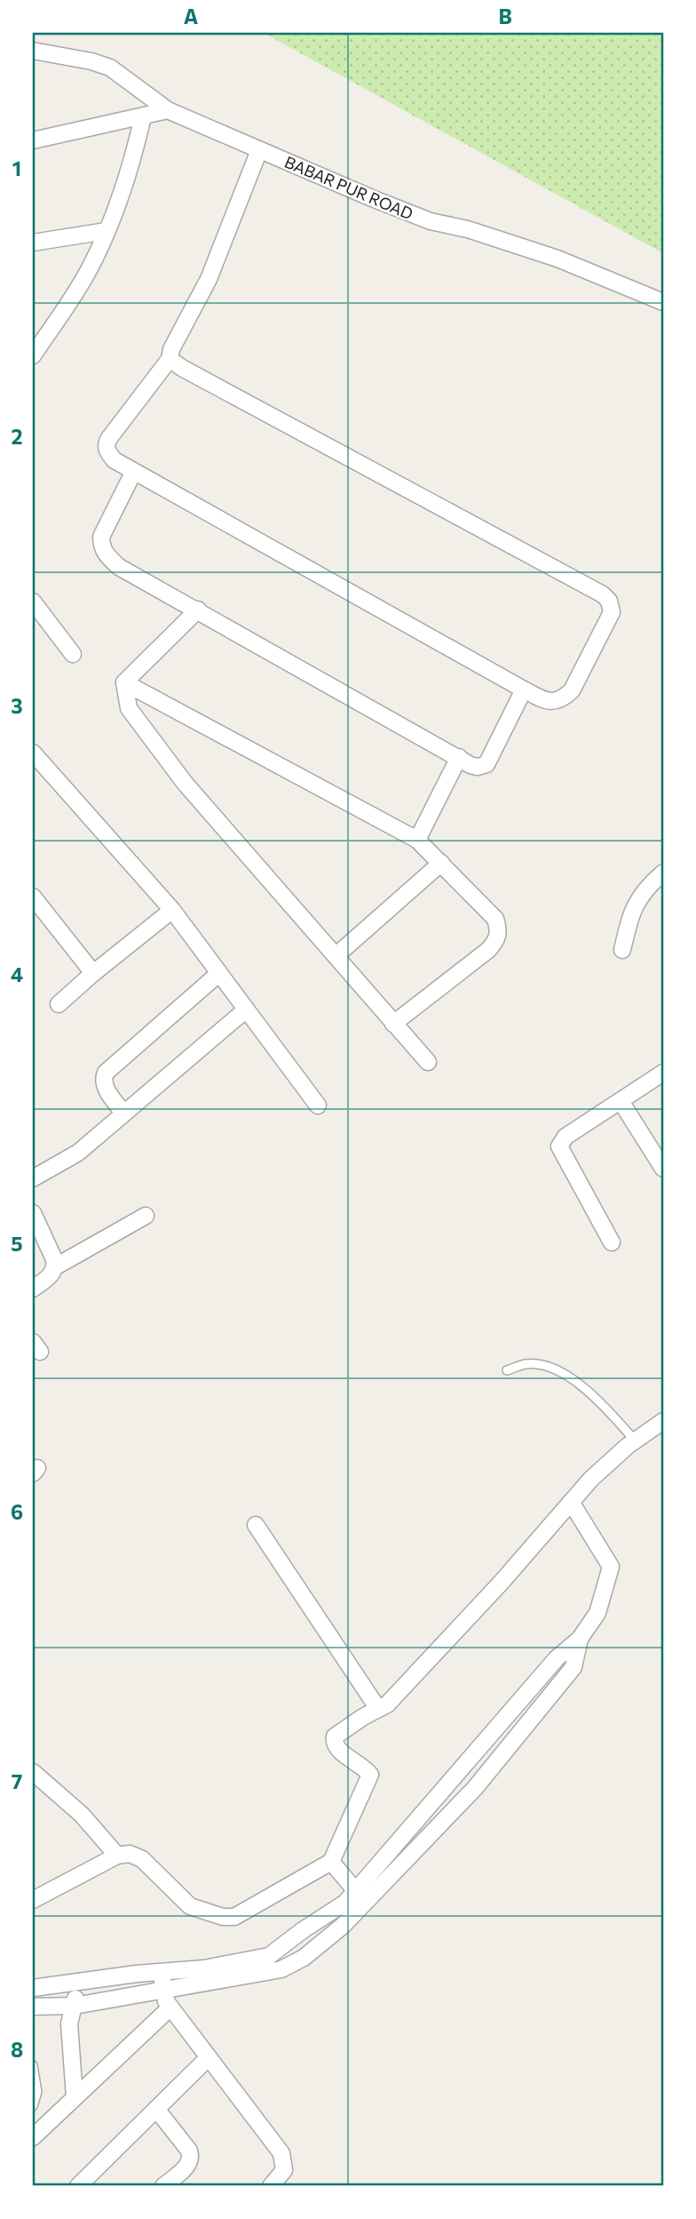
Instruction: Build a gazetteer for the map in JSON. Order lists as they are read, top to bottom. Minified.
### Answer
{"streets":{"street":["BABAR PUR ROAD"]},"grid":{"columns":["A","B"],"rows":["1","2","3","4","5","6","7","8"]}}
